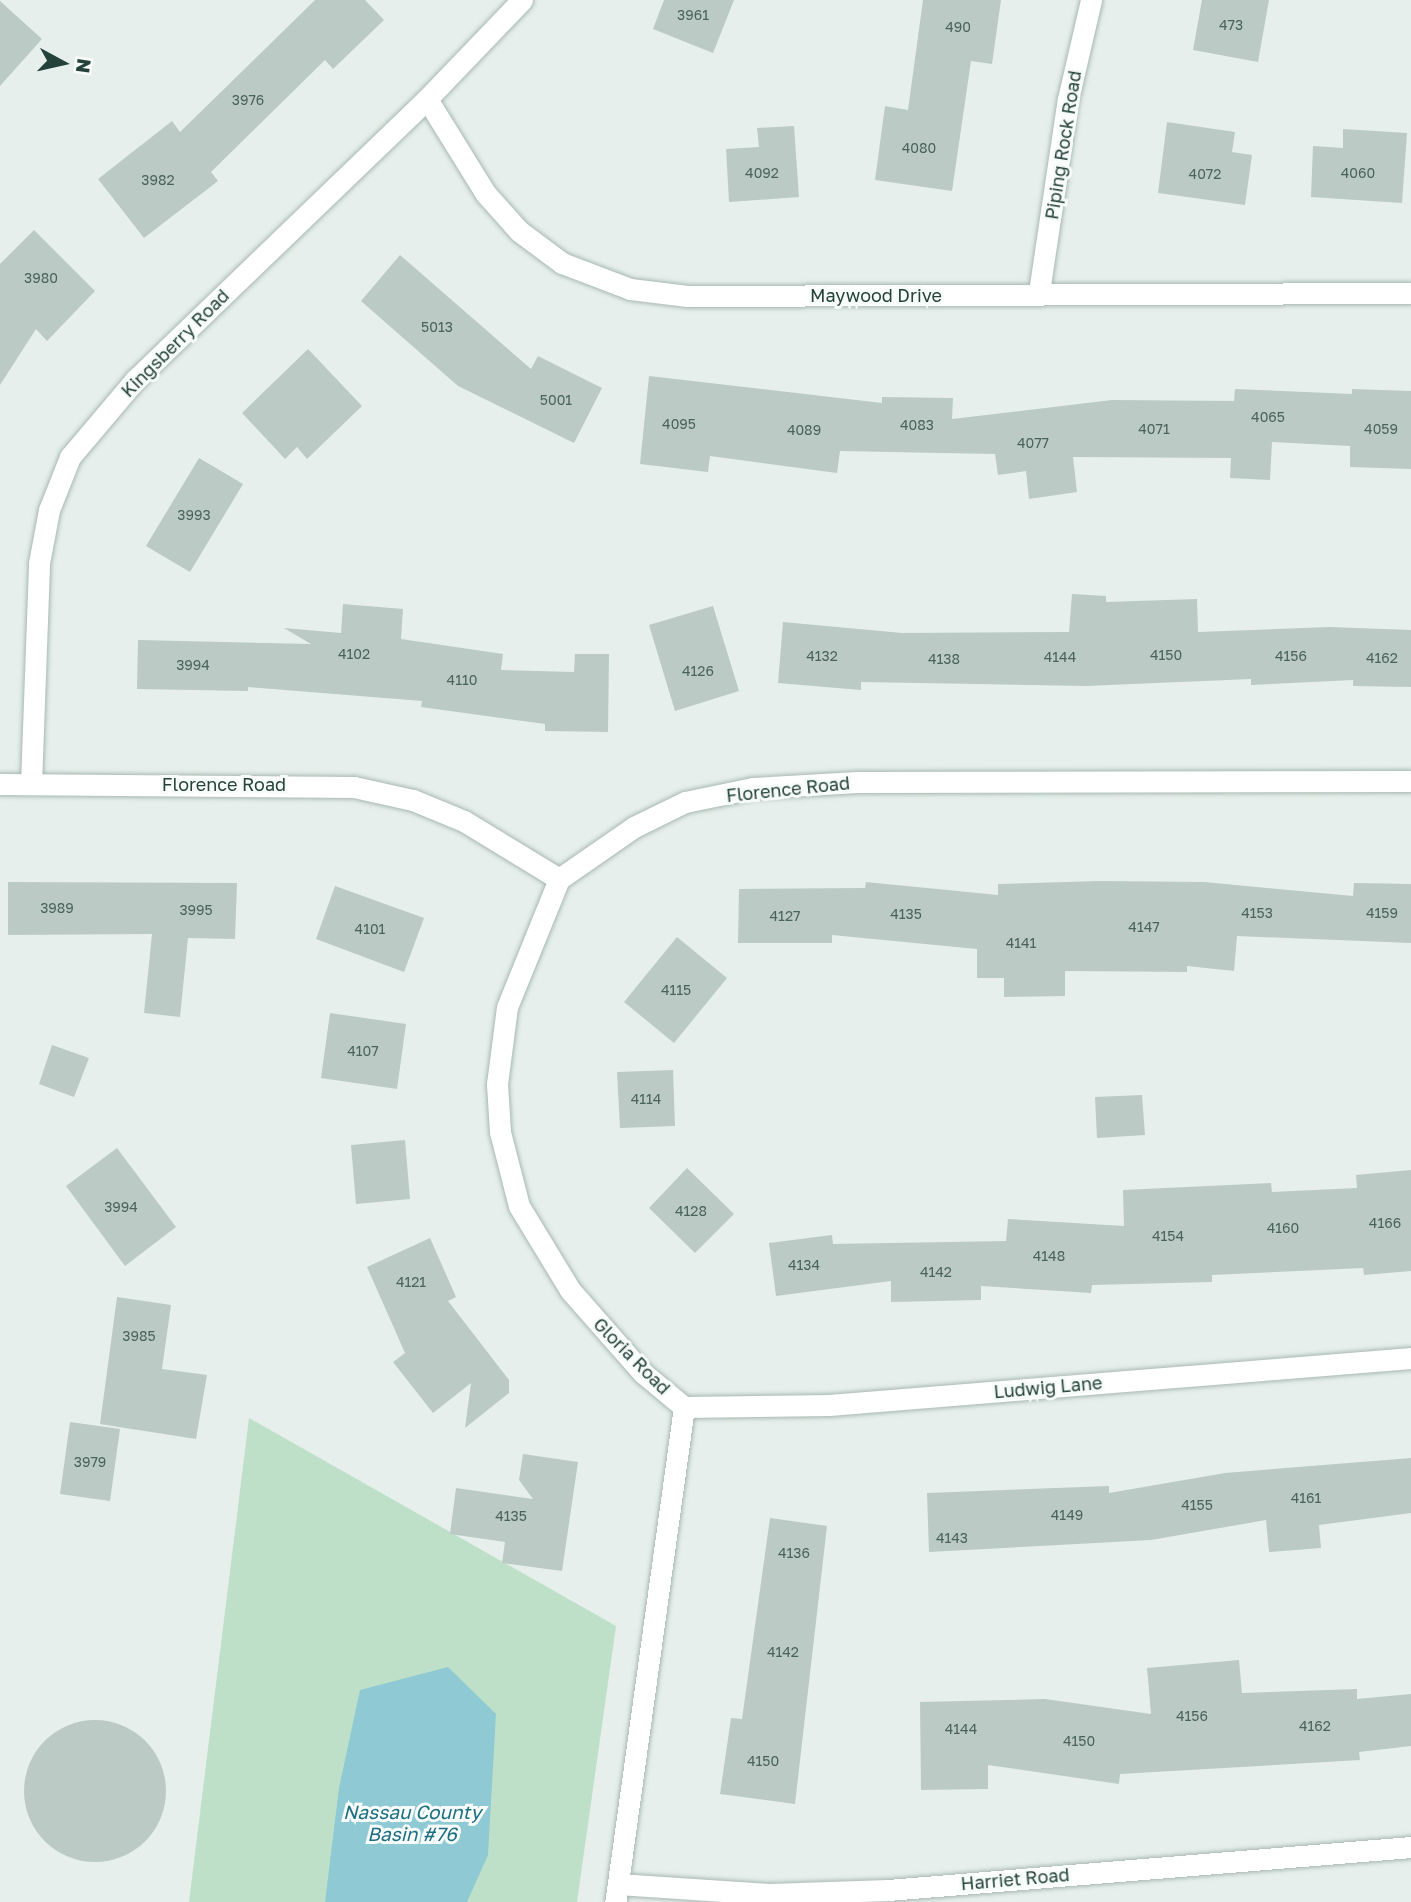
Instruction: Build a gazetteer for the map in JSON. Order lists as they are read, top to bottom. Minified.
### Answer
{"streets":{"street":["Piping Rock Road","Maywood Drive","Kingsberry Road","Florence Road","Gloria Road","Ludwig Lane","Harriet Road"]},"crossings":[["Piping Rock Road","Maywood Drive"],["Maywood Drive","Kingsberry Road"],["Kingsberry Road","Florence Road"],["Florence Road","Gloria Road"],["Gloria Road","Ludwig Lane"],["Gloria Road","Harriet Road"]],"water":["Nassau County Basin #76"],"house_numbers":["3961","473","490","3976","4080","4092","4060","4072","3982","3980","5013","5001","4065","4095","4083","4071","4059","4089","4077","3993","4102","4150","4132","4156","4144","4162","4138","3994","4126","4110","3989","3995","4153","4159","4135","4127","4147","4101","4141","4115","4107","4114","3994","4128","4166","4160","4154","4148","4134","4142","4121","3985","3979","4161","4155","4149","4135","4143","4136","4142","4156","4162","4144","4150","4150"],"north":"right"}
